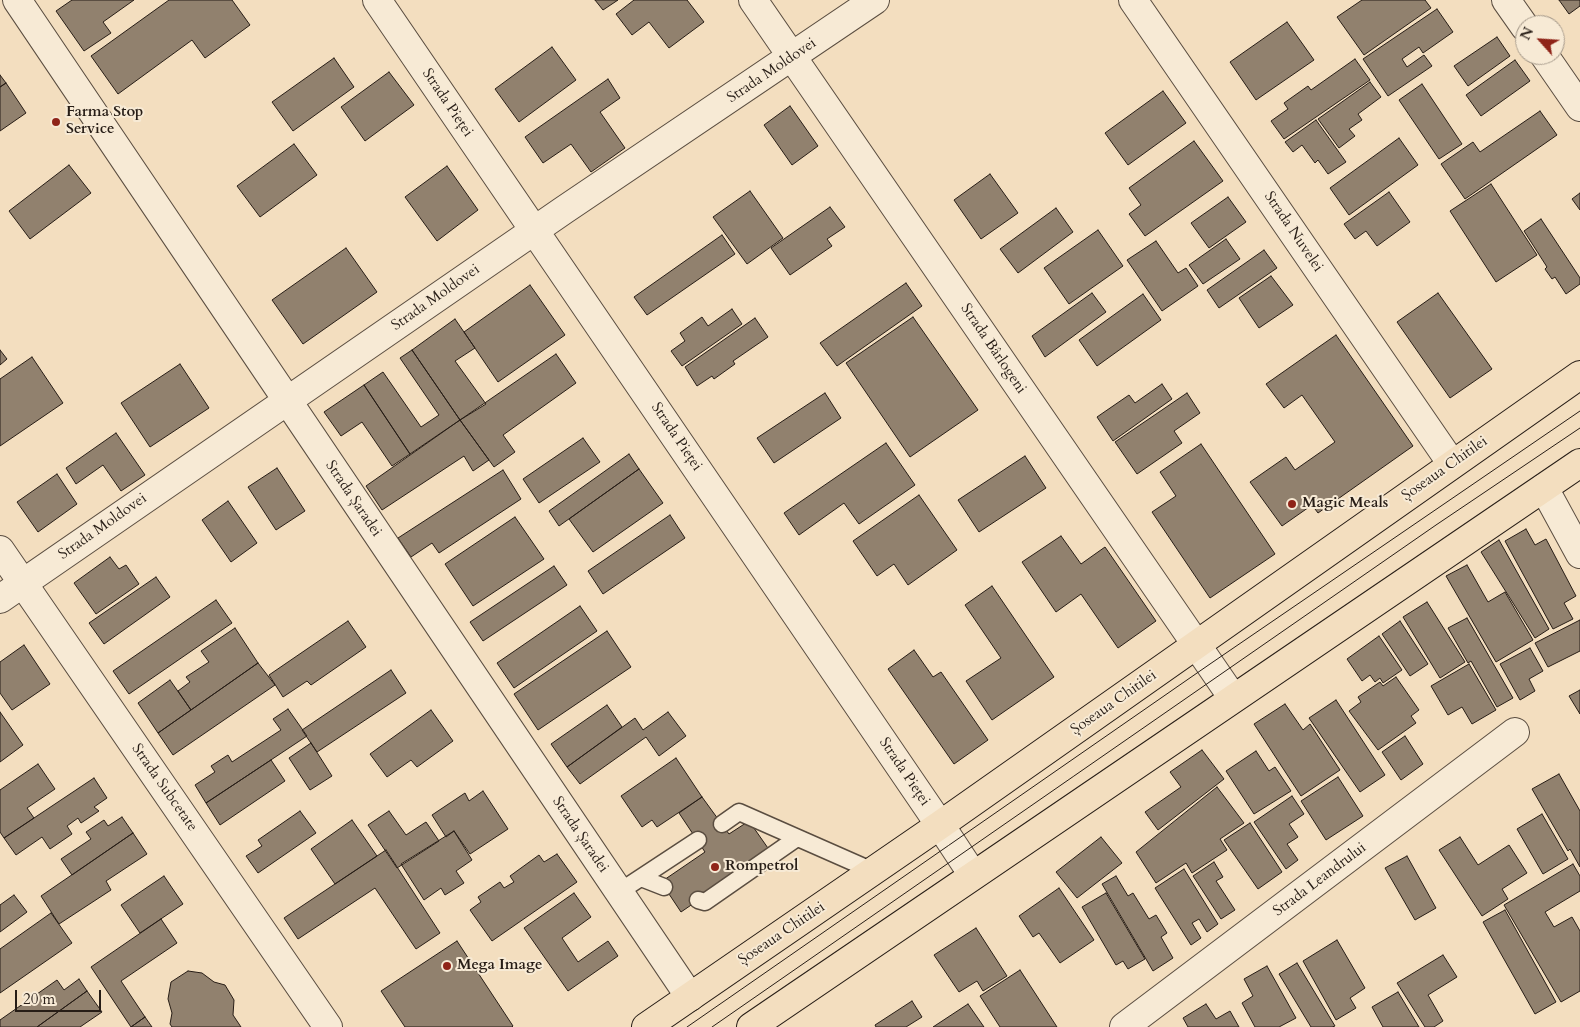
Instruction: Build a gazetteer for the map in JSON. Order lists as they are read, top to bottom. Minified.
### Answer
{"streets":{"main road":["Șoseaua Chitilei"],"street":["Strada Moldovei","Strada Pieței","Strada Nuvelei","Strada Bârlogeni","Strada Șaradei","Strada Subcetate","Strada Leandrului"]},"crossings":[["Strada Moldovei","Strada Pieței"],["Strada Moldovei","Strada Bârlogeni"],["Strada Moldovei","Strada Șaradei"],["Strada Moldovei","Strada Subcetate"],["Strada Pieței","Șoseaua Chitilei"],["Strada Nuvelei","Șoseaua Chitilei"],["Strada Bârlogeni","Șoseaua Chitilei"],["Șoseaua Chitilei","Strada Șaradei"]],"places":["Farma Stop Service","Magic Meals","Rompetrol","Mega Image"],"scale_bar":"20 m","north":"top left"}
